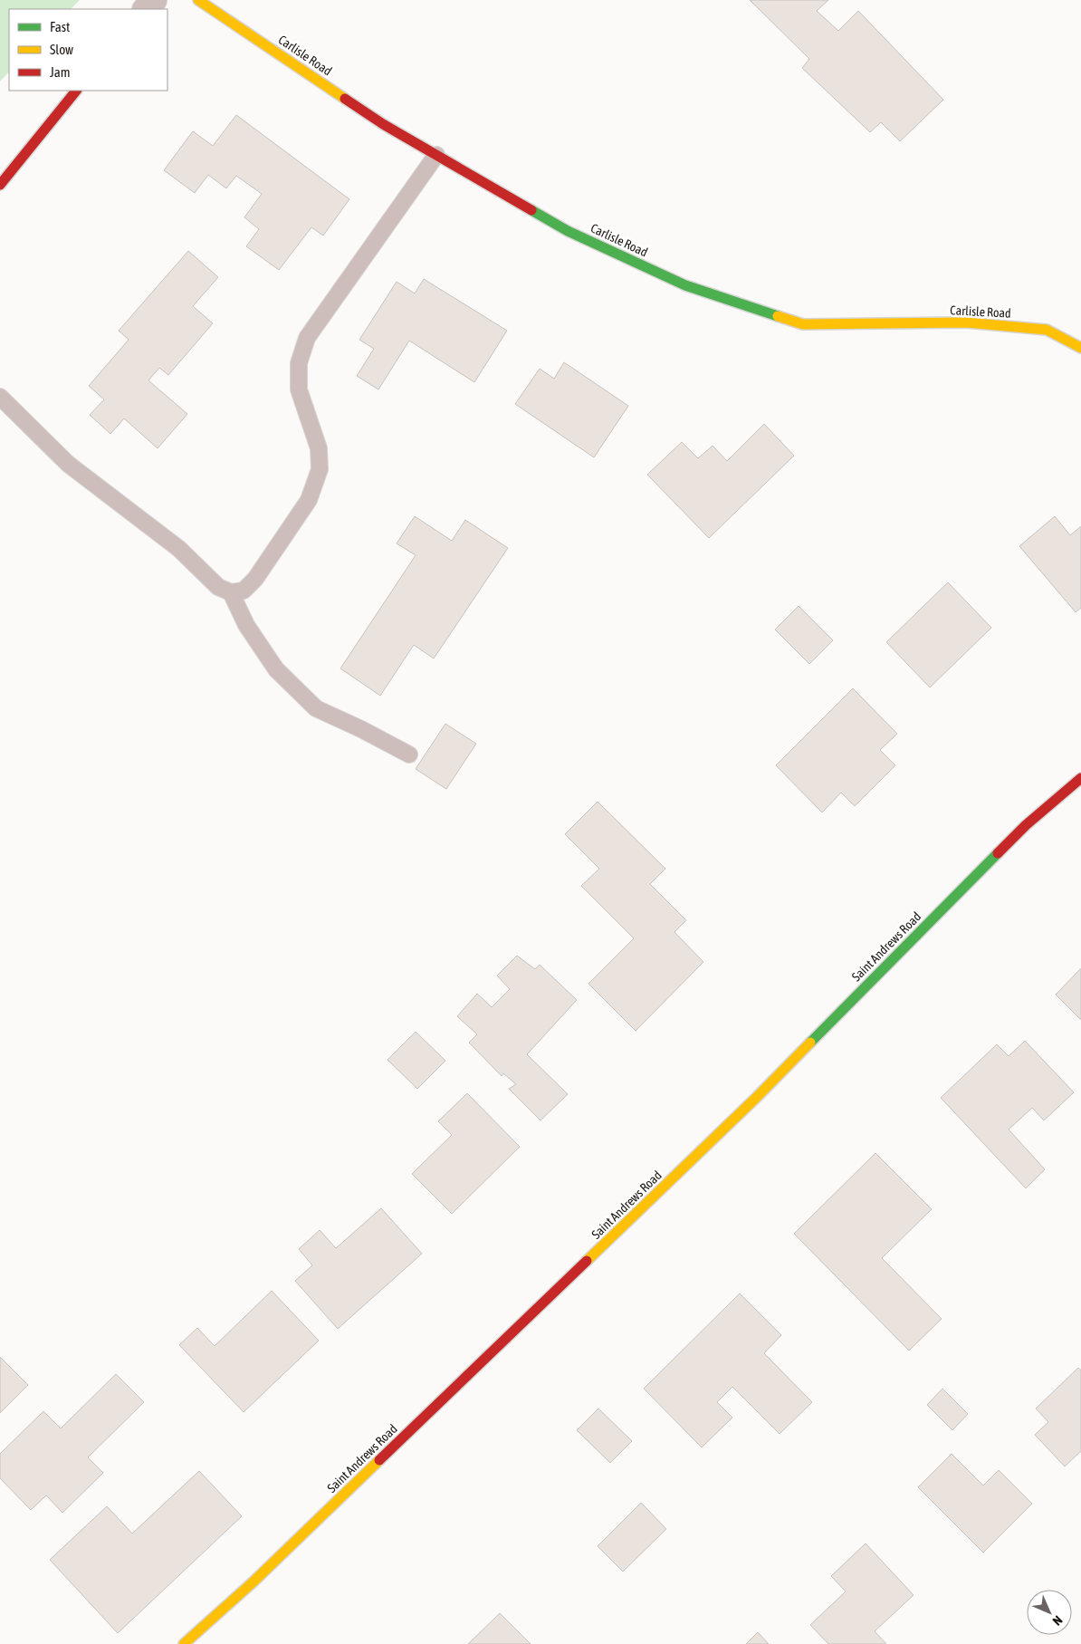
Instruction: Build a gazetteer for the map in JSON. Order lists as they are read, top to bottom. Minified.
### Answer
{"streets":{"street":["Carlisle Road","Saint Andrews Road"]},"legend":["Fast","Slow","Jam"],"north":"bottom right"}
